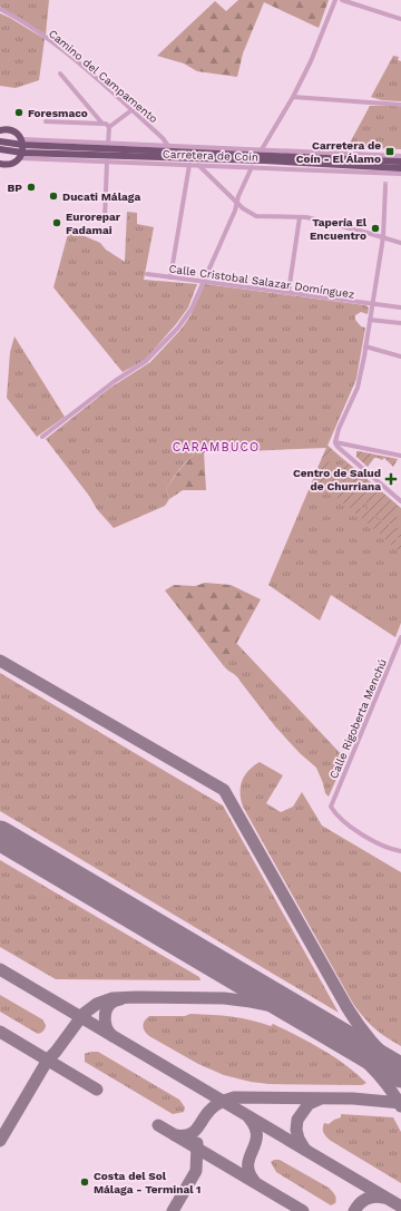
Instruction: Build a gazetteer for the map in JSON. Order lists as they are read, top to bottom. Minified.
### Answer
{"streets":{"main road":["Carretera de Coín"],"street":["Camino del Campamento","Calle Cristobal Salazar Domínguez","Calle Rigoberta Menchú"]},"crossings":[["Camino del Campamento","Carretera de Coín"]],"districts":["CARAMBUCO"],"places":{"other":["Foresmaco","BP","Ducati Málaga","Eurorepar Fadamai","Tapería El Encuentro","Costa del Sol Málaga - Terminal 1"],"transit":["Carretera de Coín - El Álamo"],"health":["Centro de Salud de Churriana"]}}
